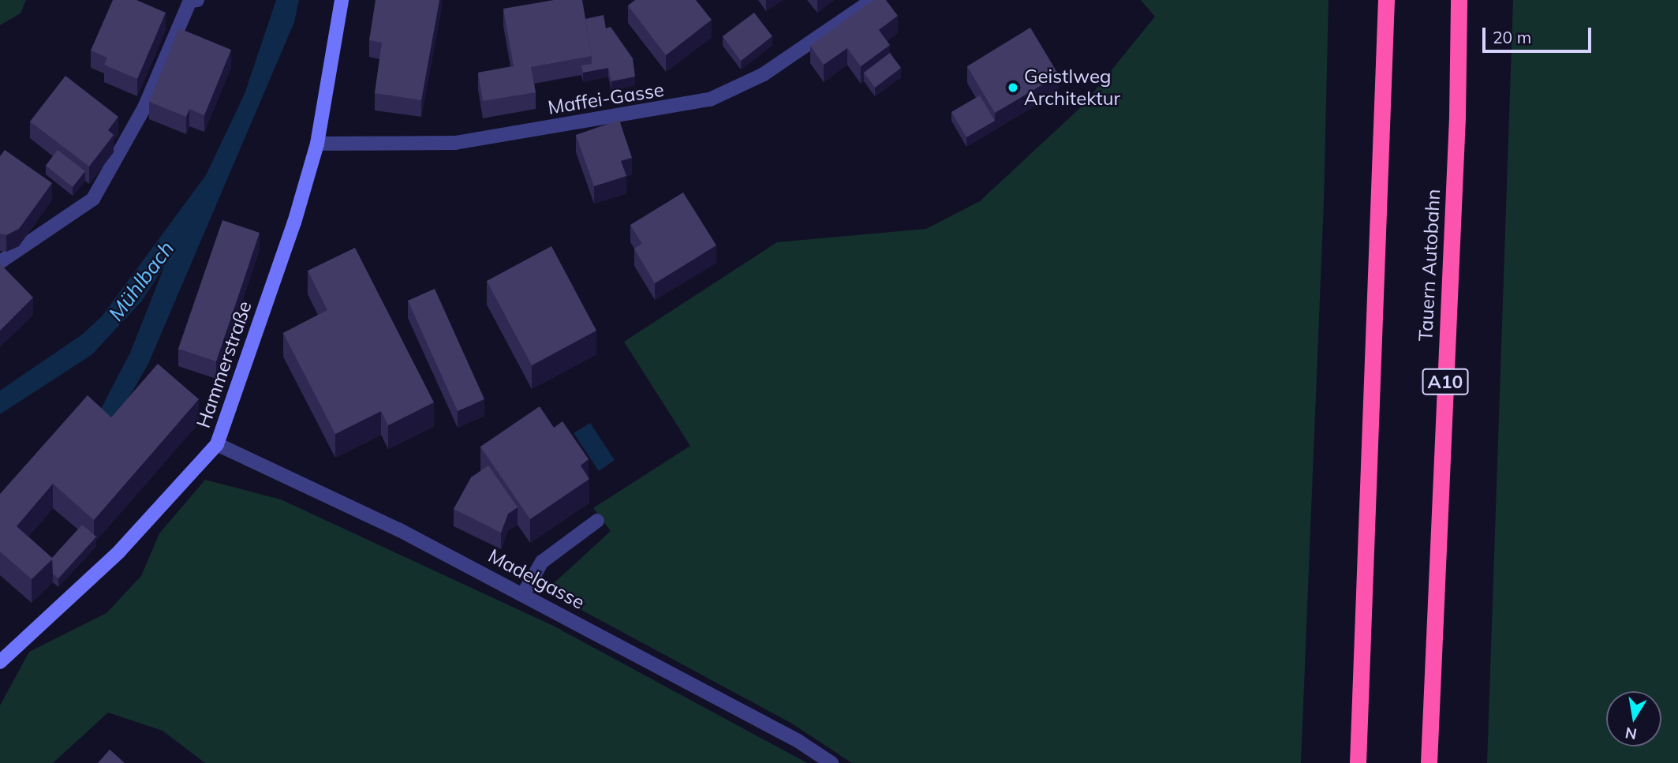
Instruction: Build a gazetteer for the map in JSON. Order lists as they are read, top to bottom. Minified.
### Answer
{"streets":{"highway":["Tauern Autobahn","A10"],"street":["Maffei-Gasse","Hammerstraße","Madelgasse"]},"crossings":[["Maffei-Gasse","Hammerstraße"],["Hammerstraße","Madelgasse"]],"water":["Mühlbach"],"places":["Geistlweg Architektur"],"scale_bar":"20 m","north":"bottom"}
